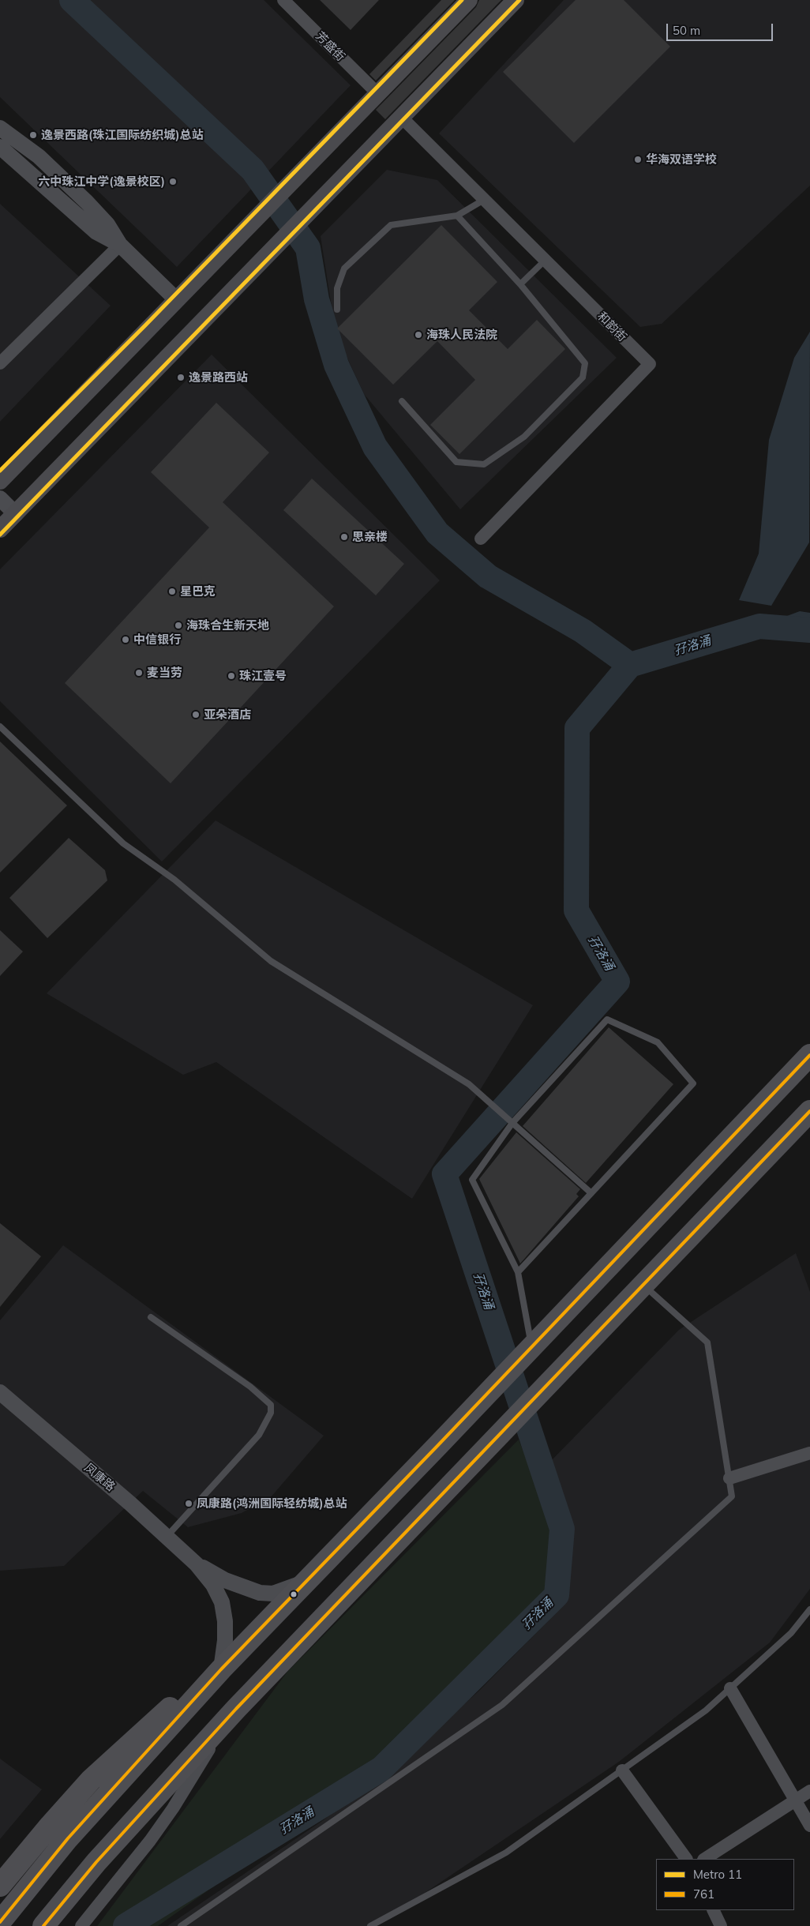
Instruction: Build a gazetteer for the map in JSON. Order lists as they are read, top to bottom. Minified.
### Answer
{"streets":{"street":["芳盛街","和韵街","凤康路"]},"water":["孖洛涌"],"places":["逸景西路(珠江国际纺织城)总站","华海双语学校","六中珠江中学(逸景校区)","海珠人民法院","逸景路西站","思亲楼","星巴克","海珠合生新天地","中信银行","麦当劳","珠江壹号","亚朵酒店","凤康路(鸿洲国际轻纺城)总站"],"lines":["metro line 11","transit line 761"],"legend":["Metro 11","761"],"scale_bar":"50 m"}
